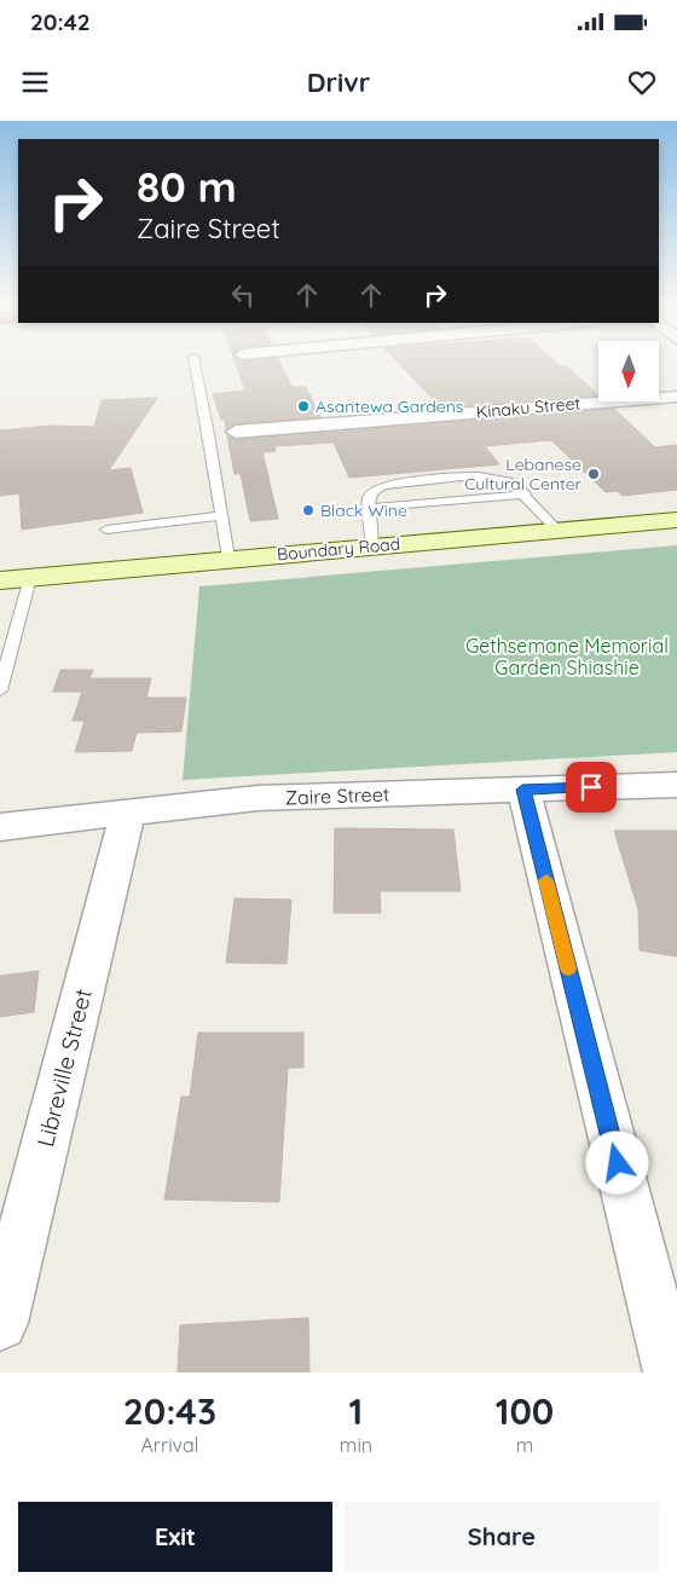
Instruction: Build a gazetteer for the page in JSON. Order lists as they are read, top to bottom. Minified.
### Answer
{"streets":{"main road":["Boundary Road"],"street":["Kinaku Street","Zaire Street","Libreville Street"]},"crossings":[["Zaire Street","Libreville Street"]],"parks":["Gethsemane Memorial Garden Shiashie"],"places":["Asantewa Gardens","Lebanese Cultural Center","Black Wine"],"north":"bottom","page":{"status":"20:42","header":"Drivr","turn":["80 m","Zaire Street"],"eta":["20:43","Arrival","1","min","100","m"],"buttons":["Exit","Share"]}}
